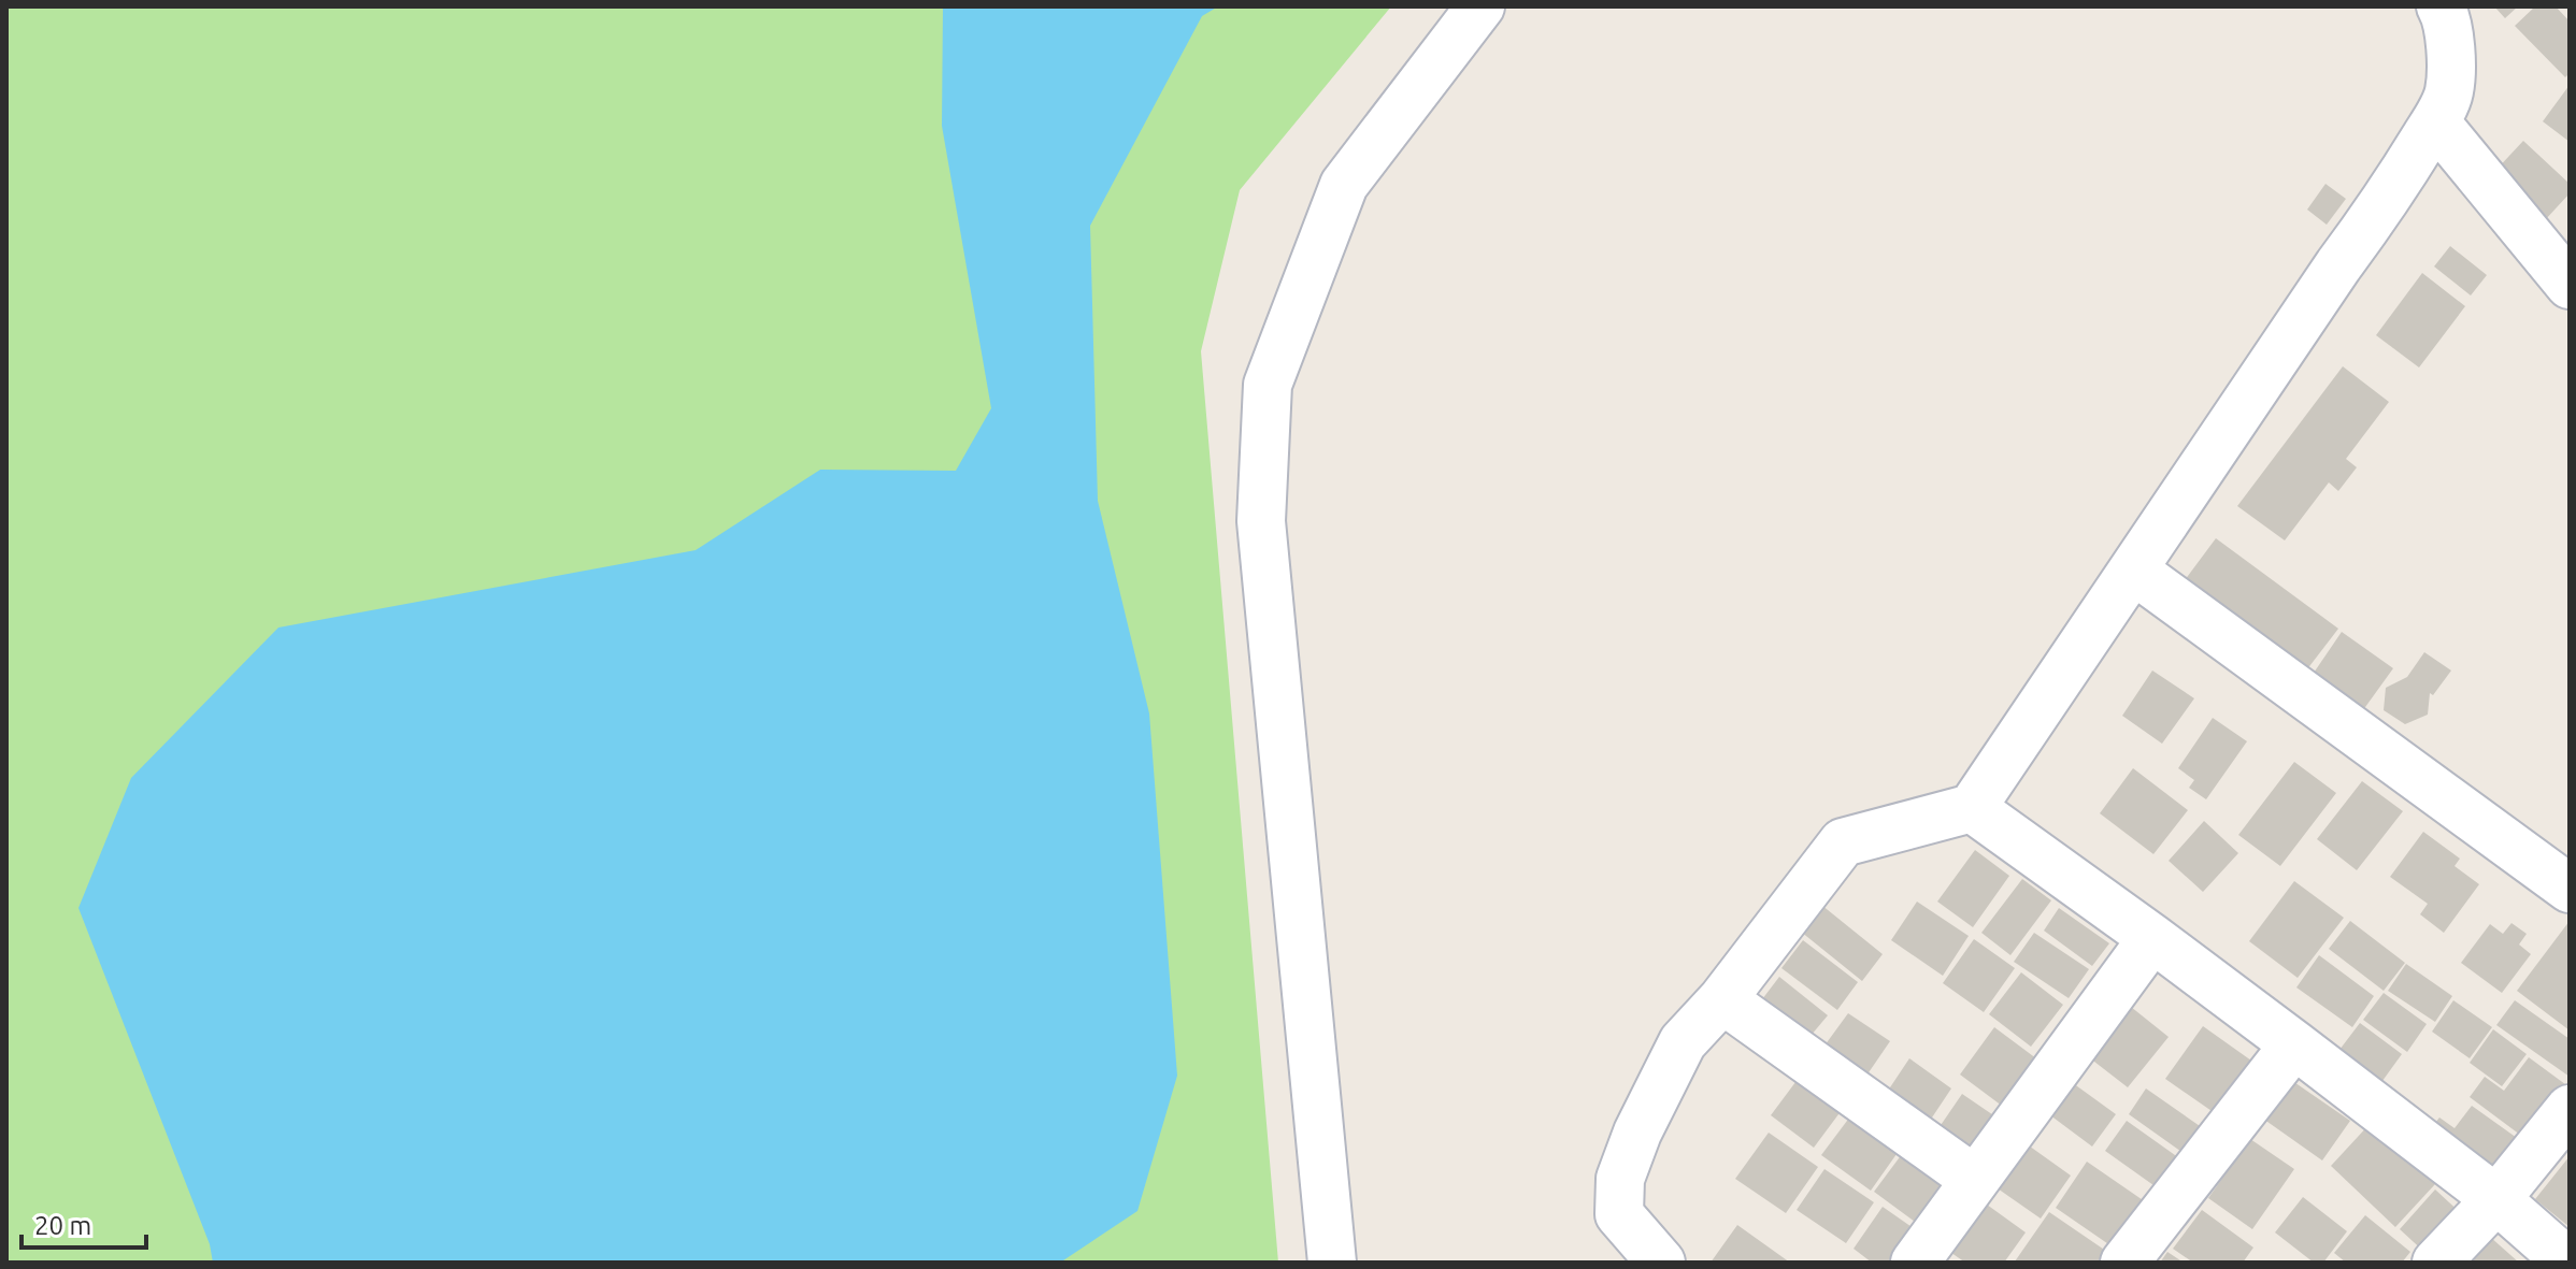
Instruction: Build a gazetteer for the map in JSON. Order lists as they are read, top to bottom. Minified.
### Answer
{"scale_bar":"20 m"}
